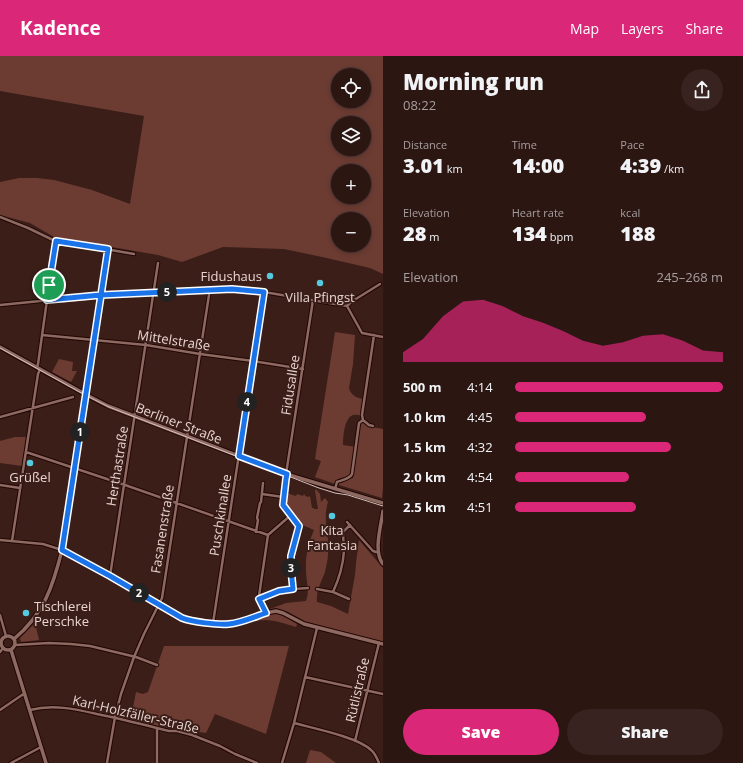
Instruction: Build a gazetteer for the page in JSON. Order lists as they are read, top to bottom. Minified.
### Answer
{"streets":{"street":["Mittelstraße","Fidusallee","Berliner Straße","Herthastraße","Puschkinallee","Fasanenstraße","Rütlistraße","Karl-Holzfäller-Straße"]},"crossings":[["Mittelstraße","Fidusallee"],["Mittelstraße","Herthastraße"],["Mittelstraße","Puschkinallee"],["Mittelstraße","Fasanenstraße"],["Fidusallee","Berliner Straße"],["Berliner Straße","Herthastraße"],["Berliner Straße","Puschkinallee"],["Berliner Straße","Fasanenstraße"],["Fasanenstraße","Karl-Holzfäller-Straße"]],"places":["Fidushaus","Villa Pfingst","Grüßel","Kita Fantasia","Tischlerei Perschke"],"page":{"header":"Kadence","nav":["Map","Layers","Share"],"heading":["Morning run","08:22"],"map_buttons":["+","−"],"stats":[["Distance","3.01 km"],["Time","14:00"],["Pace","4:39 /km"],["Elevation","28 m"],["Heart rate","134 bpm"],["kcal","188"]],"chart":["Elevation","245–268 m"],"pins":["5","4","1","3","2"],"list":[{"name":"500 m","note":"4:14"},{"name":"1.0 km","note":"4:45"},{"name":"1.5 km","note":"4:32"},{"name":"2.0 km","note":"4:54"},{"name":"2.5 km","note":"4:51"}],"buttons":["Save","Share"]}}
